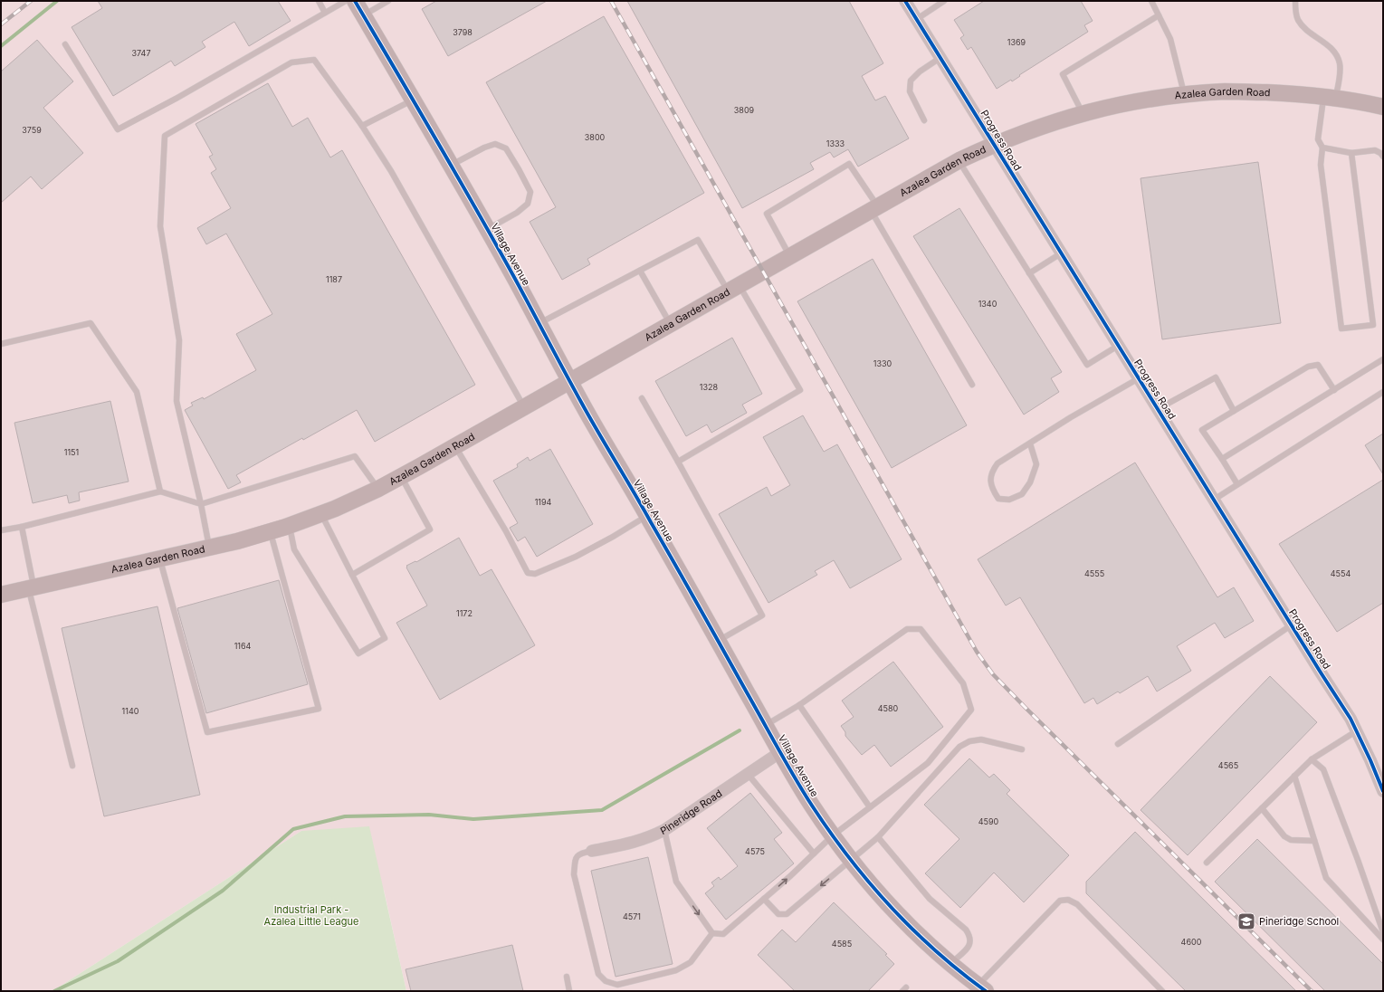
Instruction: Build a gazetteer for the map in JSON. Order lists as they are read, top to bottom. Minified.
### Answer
{"streets":{"main road":["Azalea Garden Road","Village Avenue"],"street":["Progress Road","Pineridge Road"]},"crossings":[["Azalea Garden Road","Progress Road"],["Azalea Garden Road","Village Avenue"],["Village Avenue","Pineridge Road"]],"parks":["Industrial Park - Azalea Little League"],"places":{"school or university":["Pineridge School"]},"house_numbers":["3798","1369","3747","3809","3759","3800","1333","1187","1340","1330","1328","1151","1194","4555","4554","1172","1164","4580","1140","4565","4590","4575","4571","4600","4585"]}
